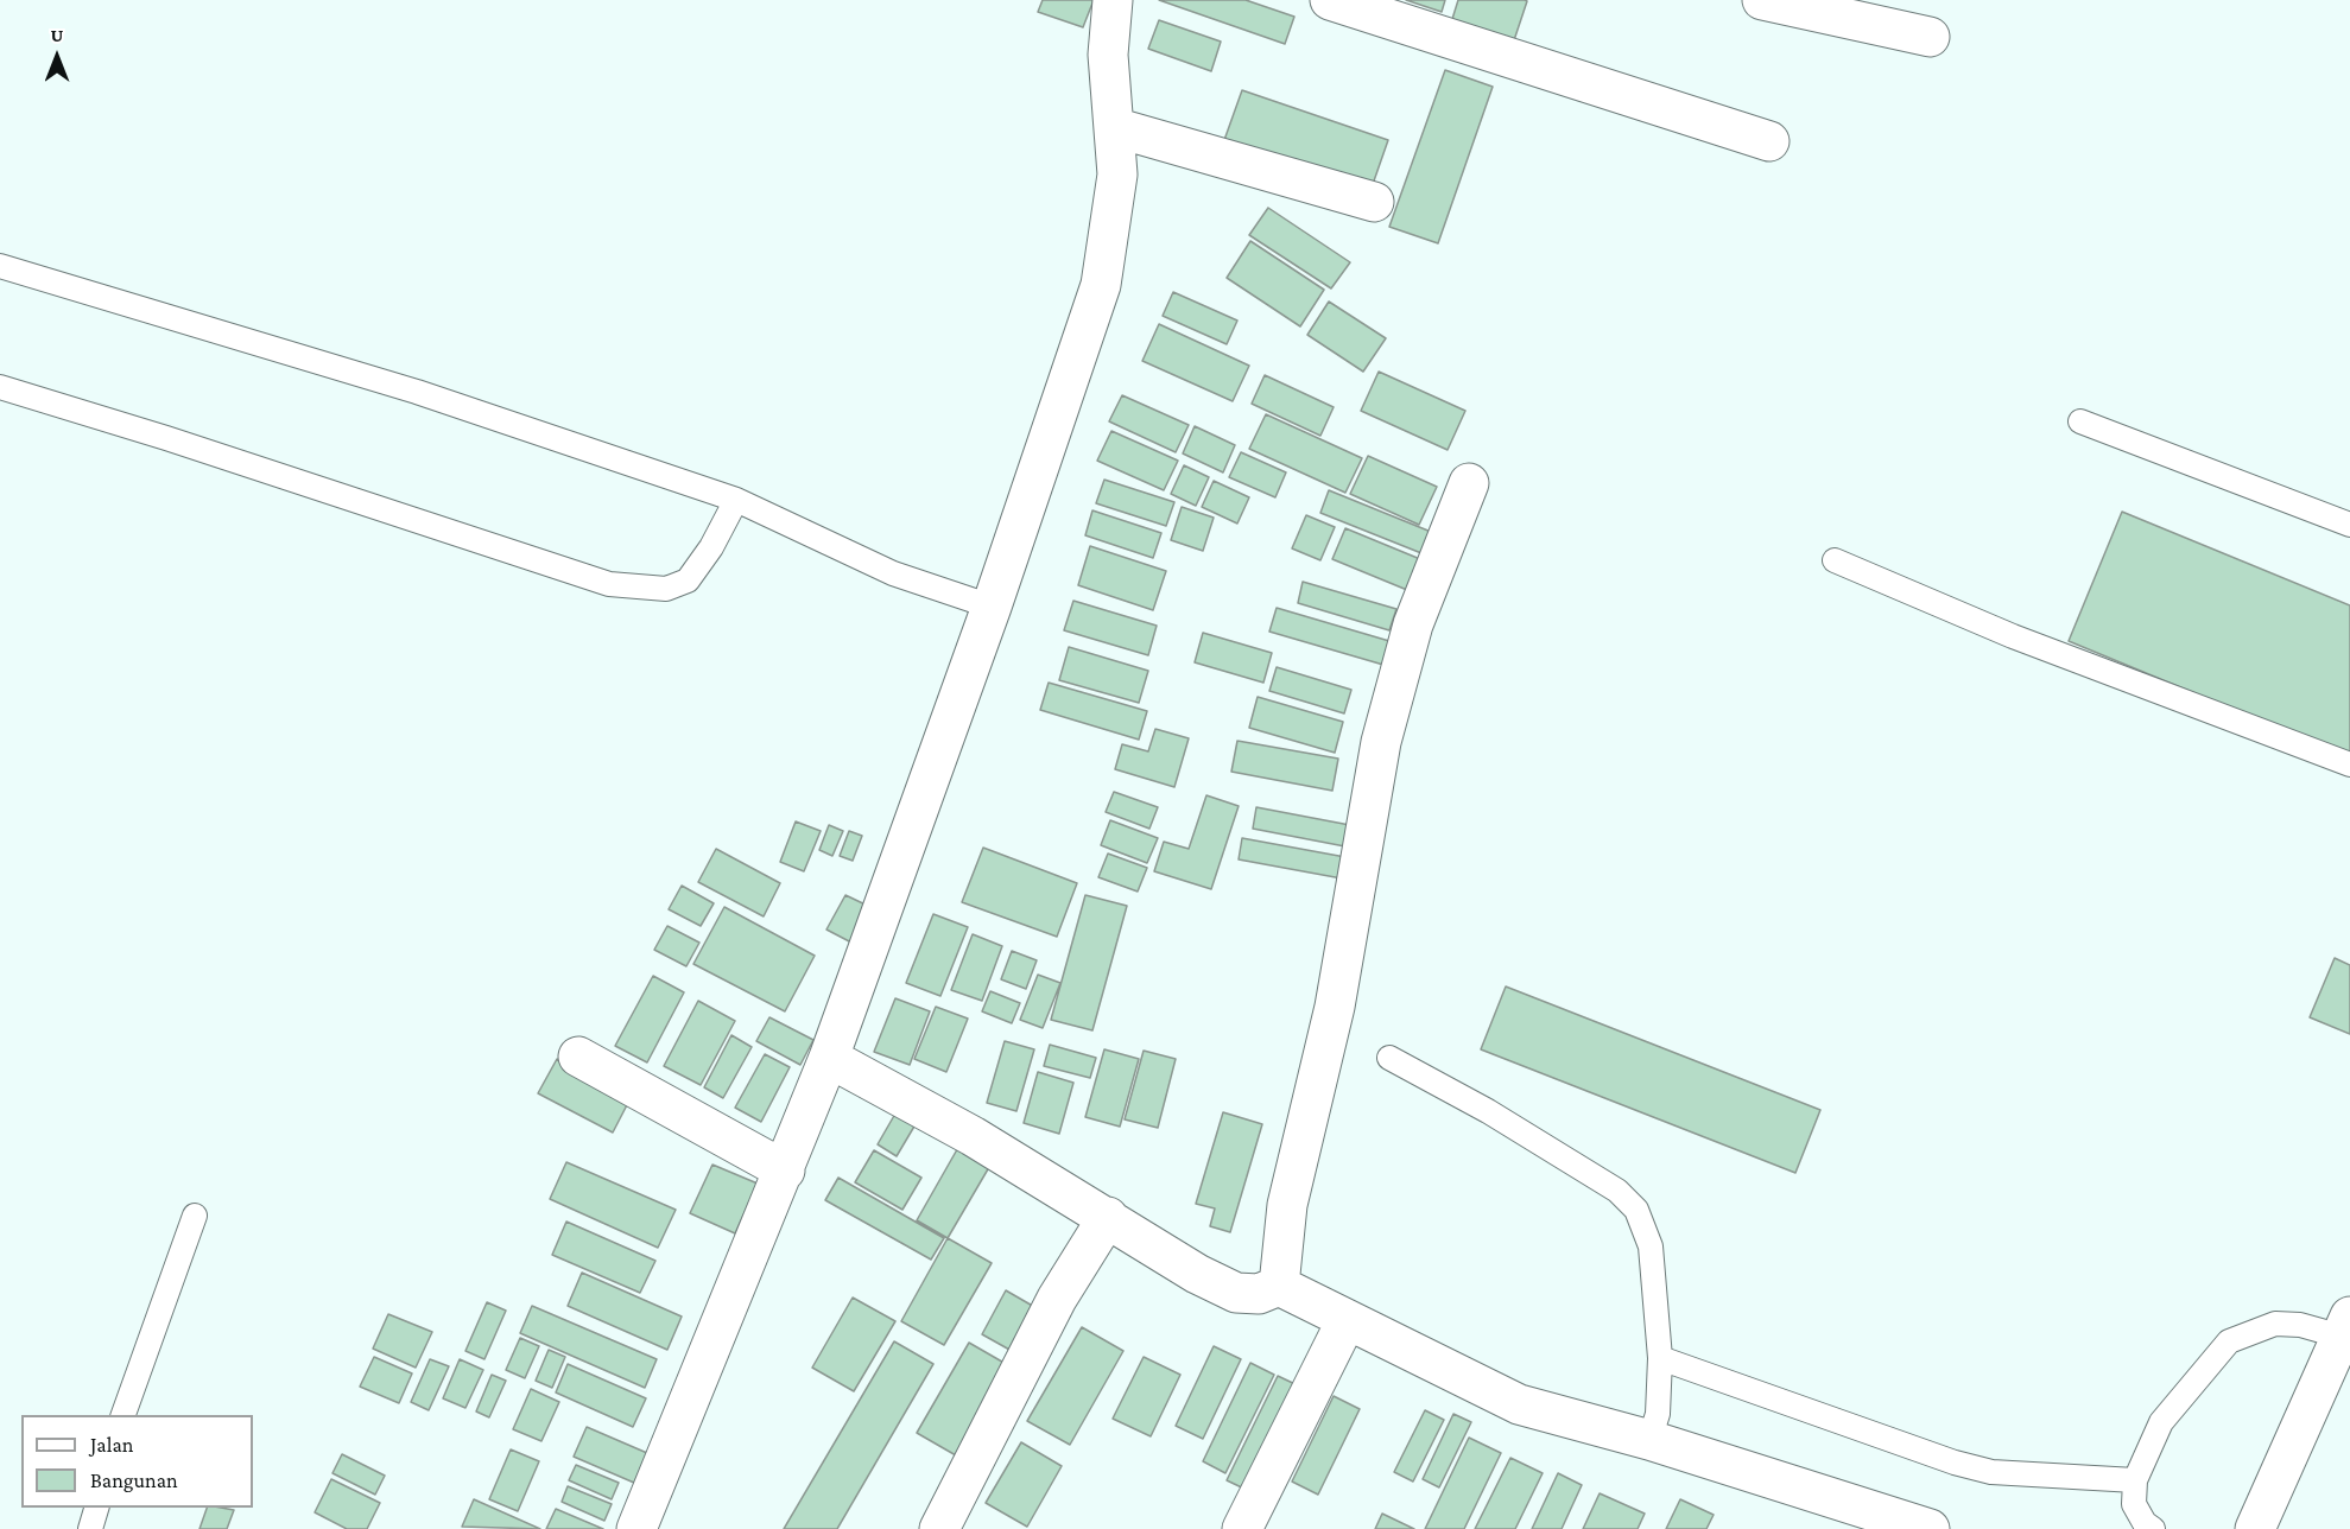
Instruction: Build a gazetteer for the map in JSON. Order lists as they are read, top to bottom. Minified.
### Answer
{"legend":["Jalan","Bangunan"],"north":"top"}
